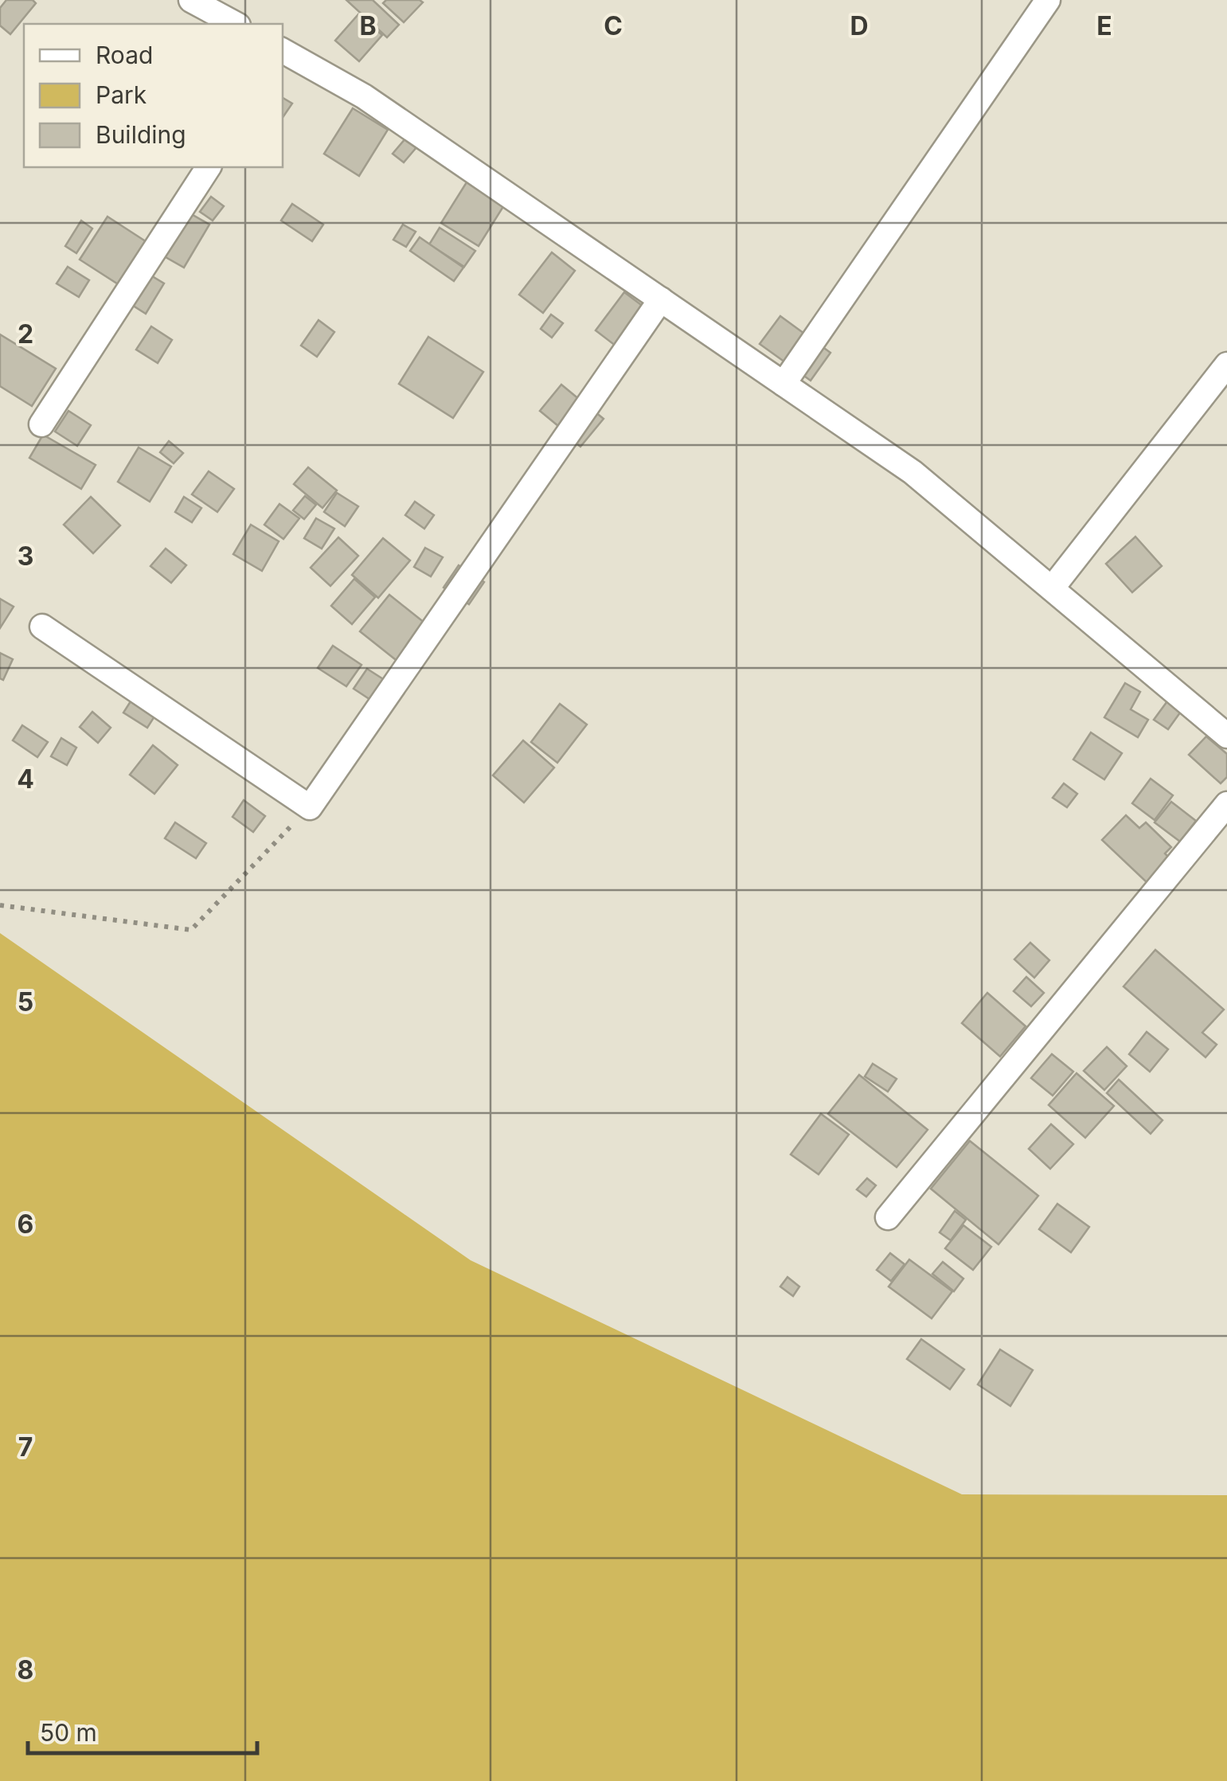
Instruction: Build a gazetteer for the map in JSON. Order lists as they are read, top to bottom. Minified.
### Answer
{"legend":["Road","Park","Building"],"scale_bar":"50 m","grid":{"columns":["B","C","D","E"],"rows":["2","3","4","5","6","7","8"]}}
